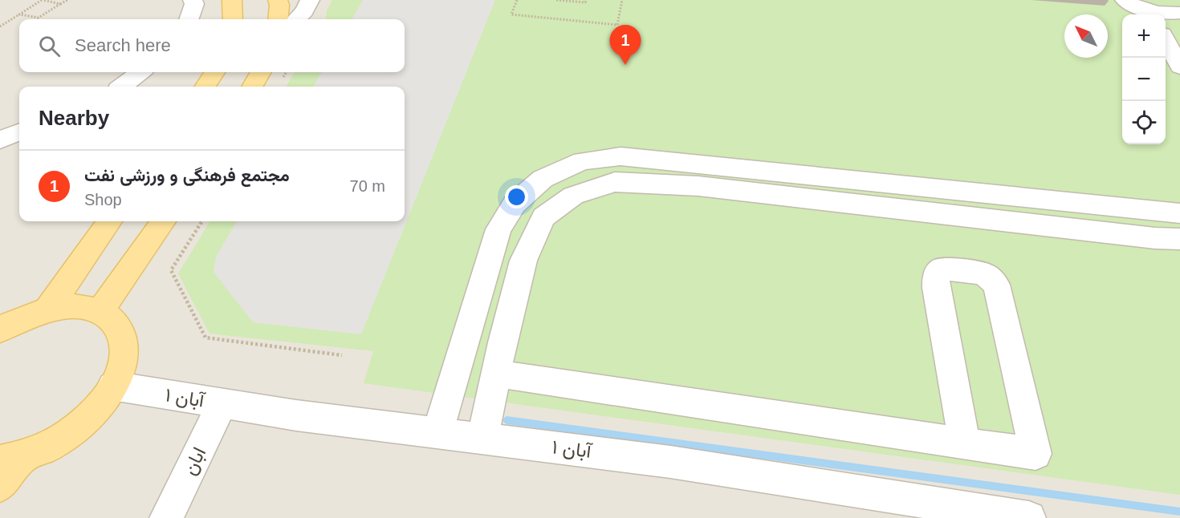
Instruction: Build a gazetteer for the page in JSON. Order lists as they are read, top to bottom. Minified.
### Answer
{"streets":{"street":["آبان ۱","ابان"]},"crossings":[["آبان ۱","ابان"]],"north":"top left","page":{"map_buttons":["+","−"],"search":"Search here","pins":"1","heading":"Nearby","list":[{"mark":"1","name":"مجتمع فرهنگى و ورزشى نفت","note":"Shop","value":"70 m"}]}}
